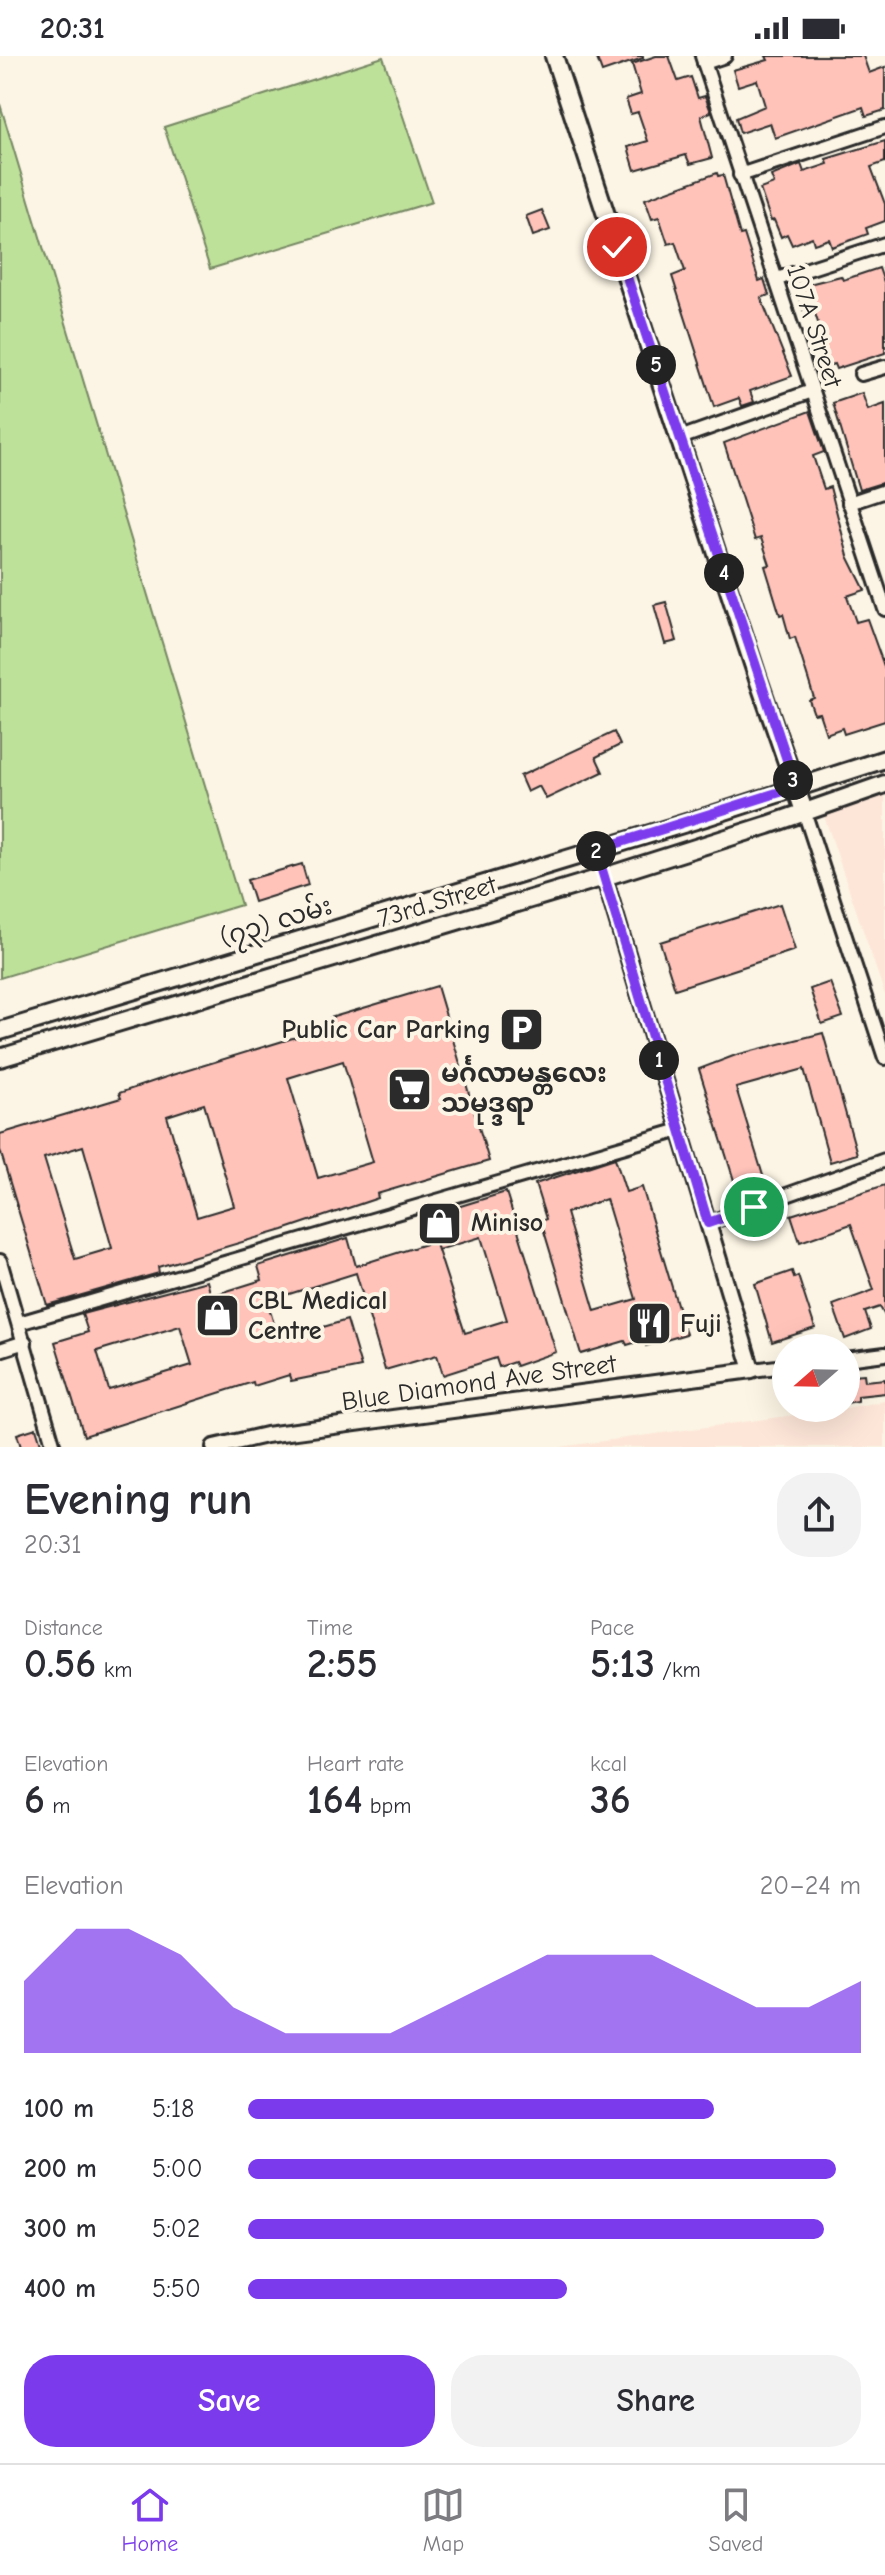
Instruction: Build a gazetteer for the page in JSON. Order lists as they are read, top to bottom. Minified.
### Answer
{"streets":{"main road":["73rd Street","(၇၃) လမ်း"],"street":["107A Street","Blue Diamond Ave Street"]},"places":{"parking":["Public Car Parking"],"supermarket":["မင်္ဂလာမန္တလေး သမုဒ္ဒရာ"],"shop":["Miniso","CBL Medical Centre"],"restaurant":["Fuji"]},"north":"left","page":{"status":"20:31","pins":["5","4","3","2","1"],"heading":["Evening run","20:31"],"stats":[["Distance","0.56 km"],["Time","2:55"],["Pace","5:13 /km"],["Elevation","6 m"],["Heart rate","164 bpm"],["kcal","36"]],"chart":["Elevation","20–24 m"],"list":[{"name":"100 m","note":"5:18"},{"name":"200 m","note":"5:00"},{"name":"300 m","note":"5:02"},{"name":"400 m","note":"5:50"}],"buttons":["Save","Share"],"tabs":["Home","Map","Saved"]}}
